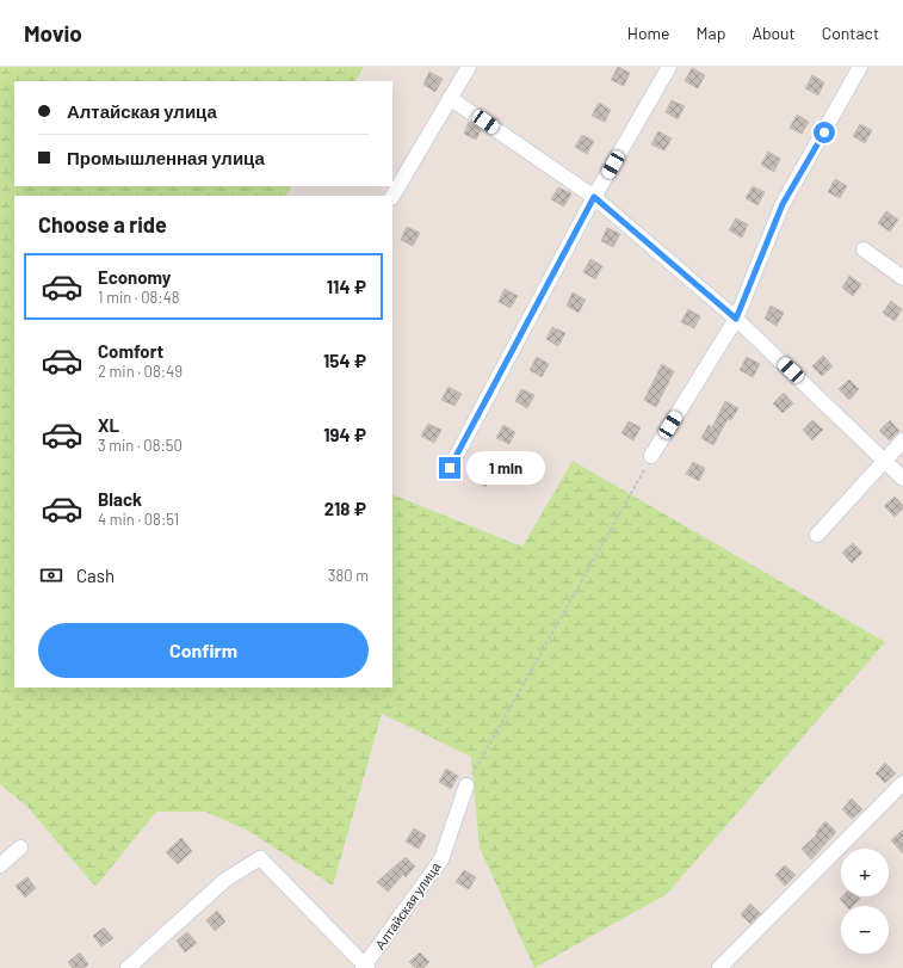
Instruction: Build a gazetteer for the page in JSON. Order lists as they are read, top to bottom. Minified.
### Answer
{"streets":{"street":["Алтайская улица"]},"page":{"header":"Movio","nav":["Home","Map","About","Contact"],"banner":["Алтайская улица","Промышленная улица"],"heading":"Choose a ride","list":[{"name":"Economy","note":"1 min · 08:48","value":"114 ₽"},{"name":"Comfort","note":"2 min · 08:49","value":"154 ₽"},{"name":"XL","note":"3 min · 08:50","value":"194 ₽"},{"name":"Black","note":"4 min · 08:51","value":"218 ₽"}],"bubble":"1 min","pay":["Cash","380 m"],"buttons":"Confirm","map_buttons":["+","−"]}}
